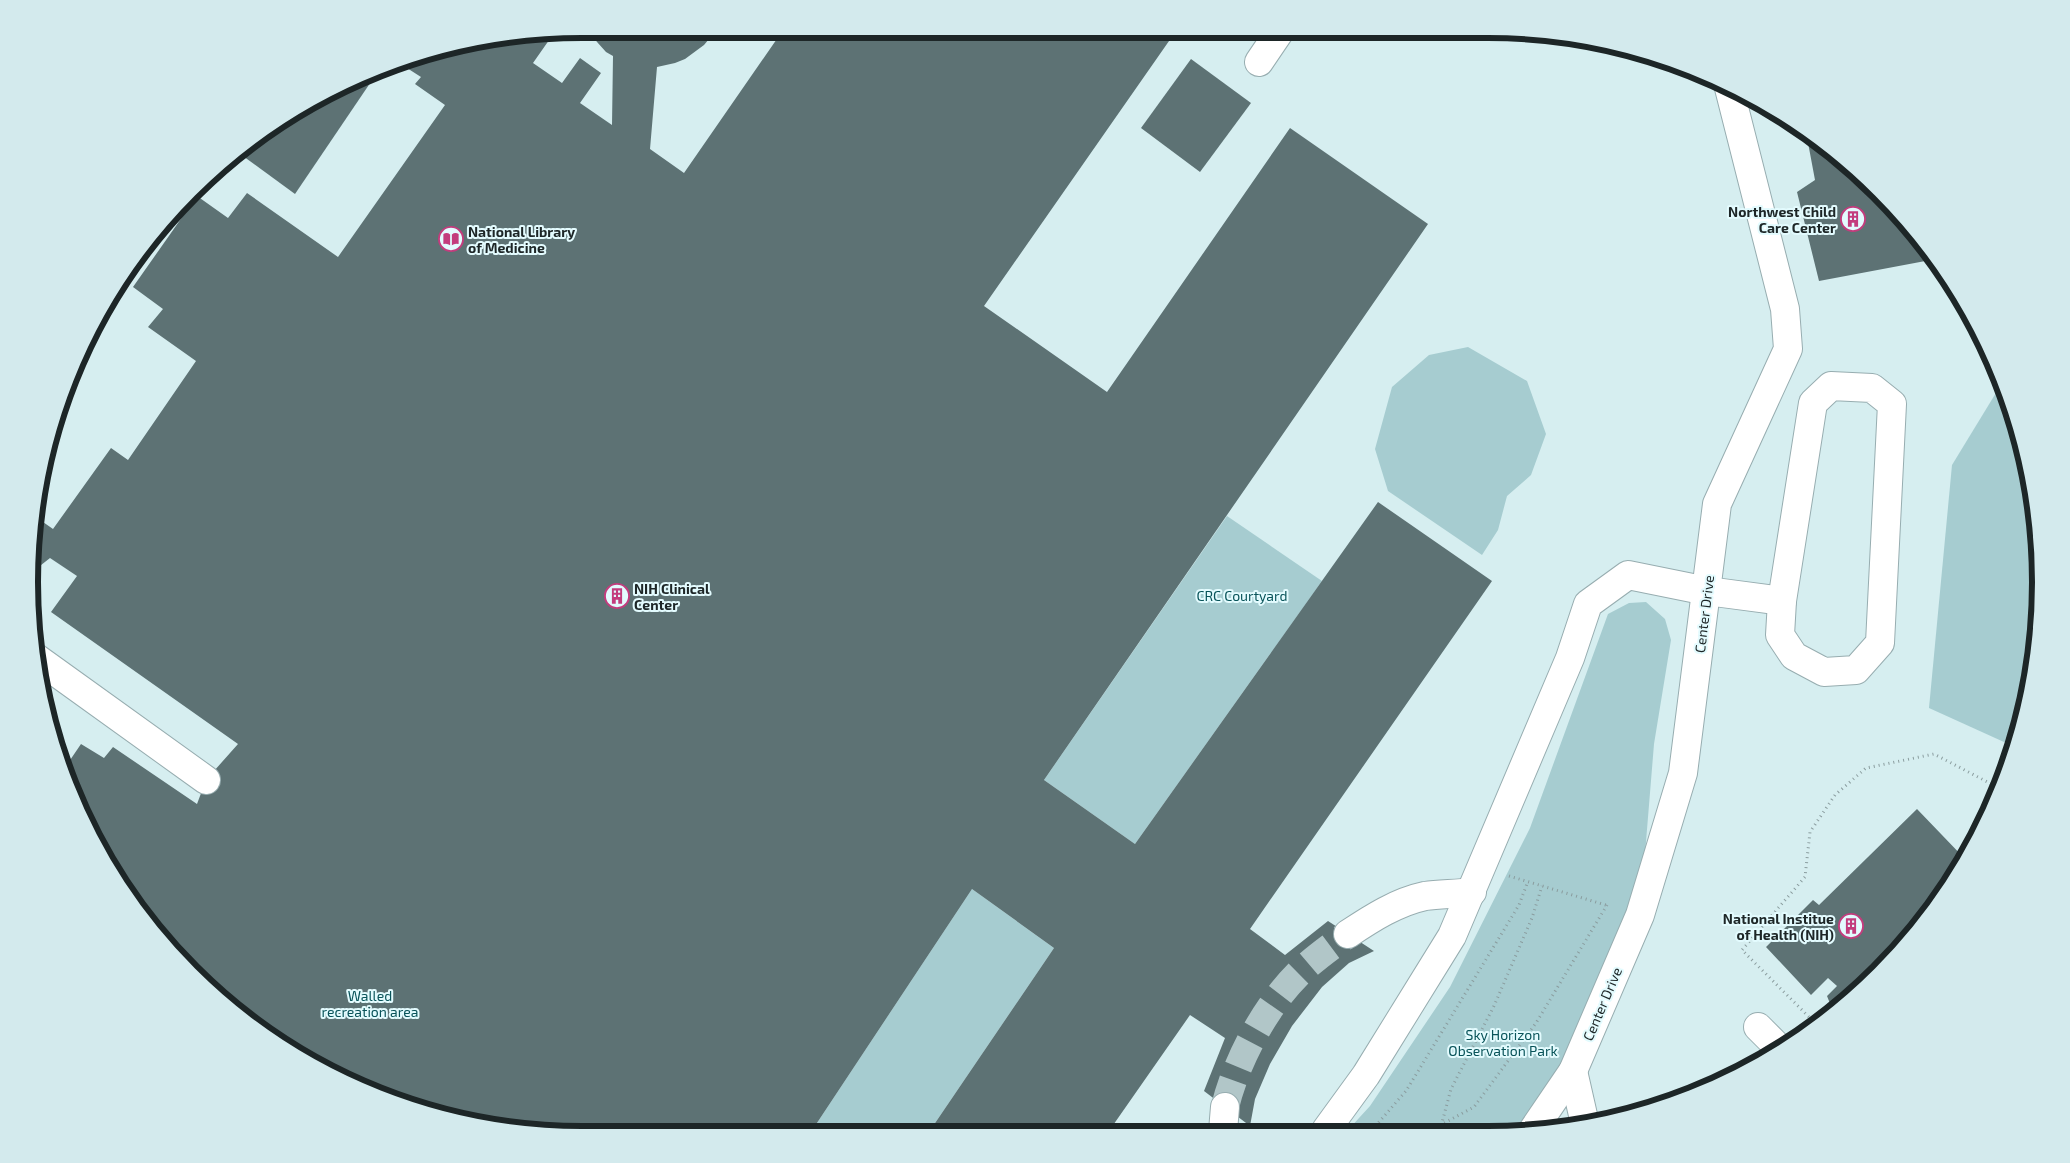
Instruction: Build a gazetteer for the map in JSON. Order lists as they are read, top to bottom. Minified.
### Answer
{"streets":{"street":["Center Drive"]},"parks":["CRC Courtyard","Walled recreation area","Sky Horizon Observation Park"],"places":{"building":["Northwest Child Care Center","NIH Clinical Center","National Institue of Health (NIH)"],"library":["National Library of Medicine"]}}
